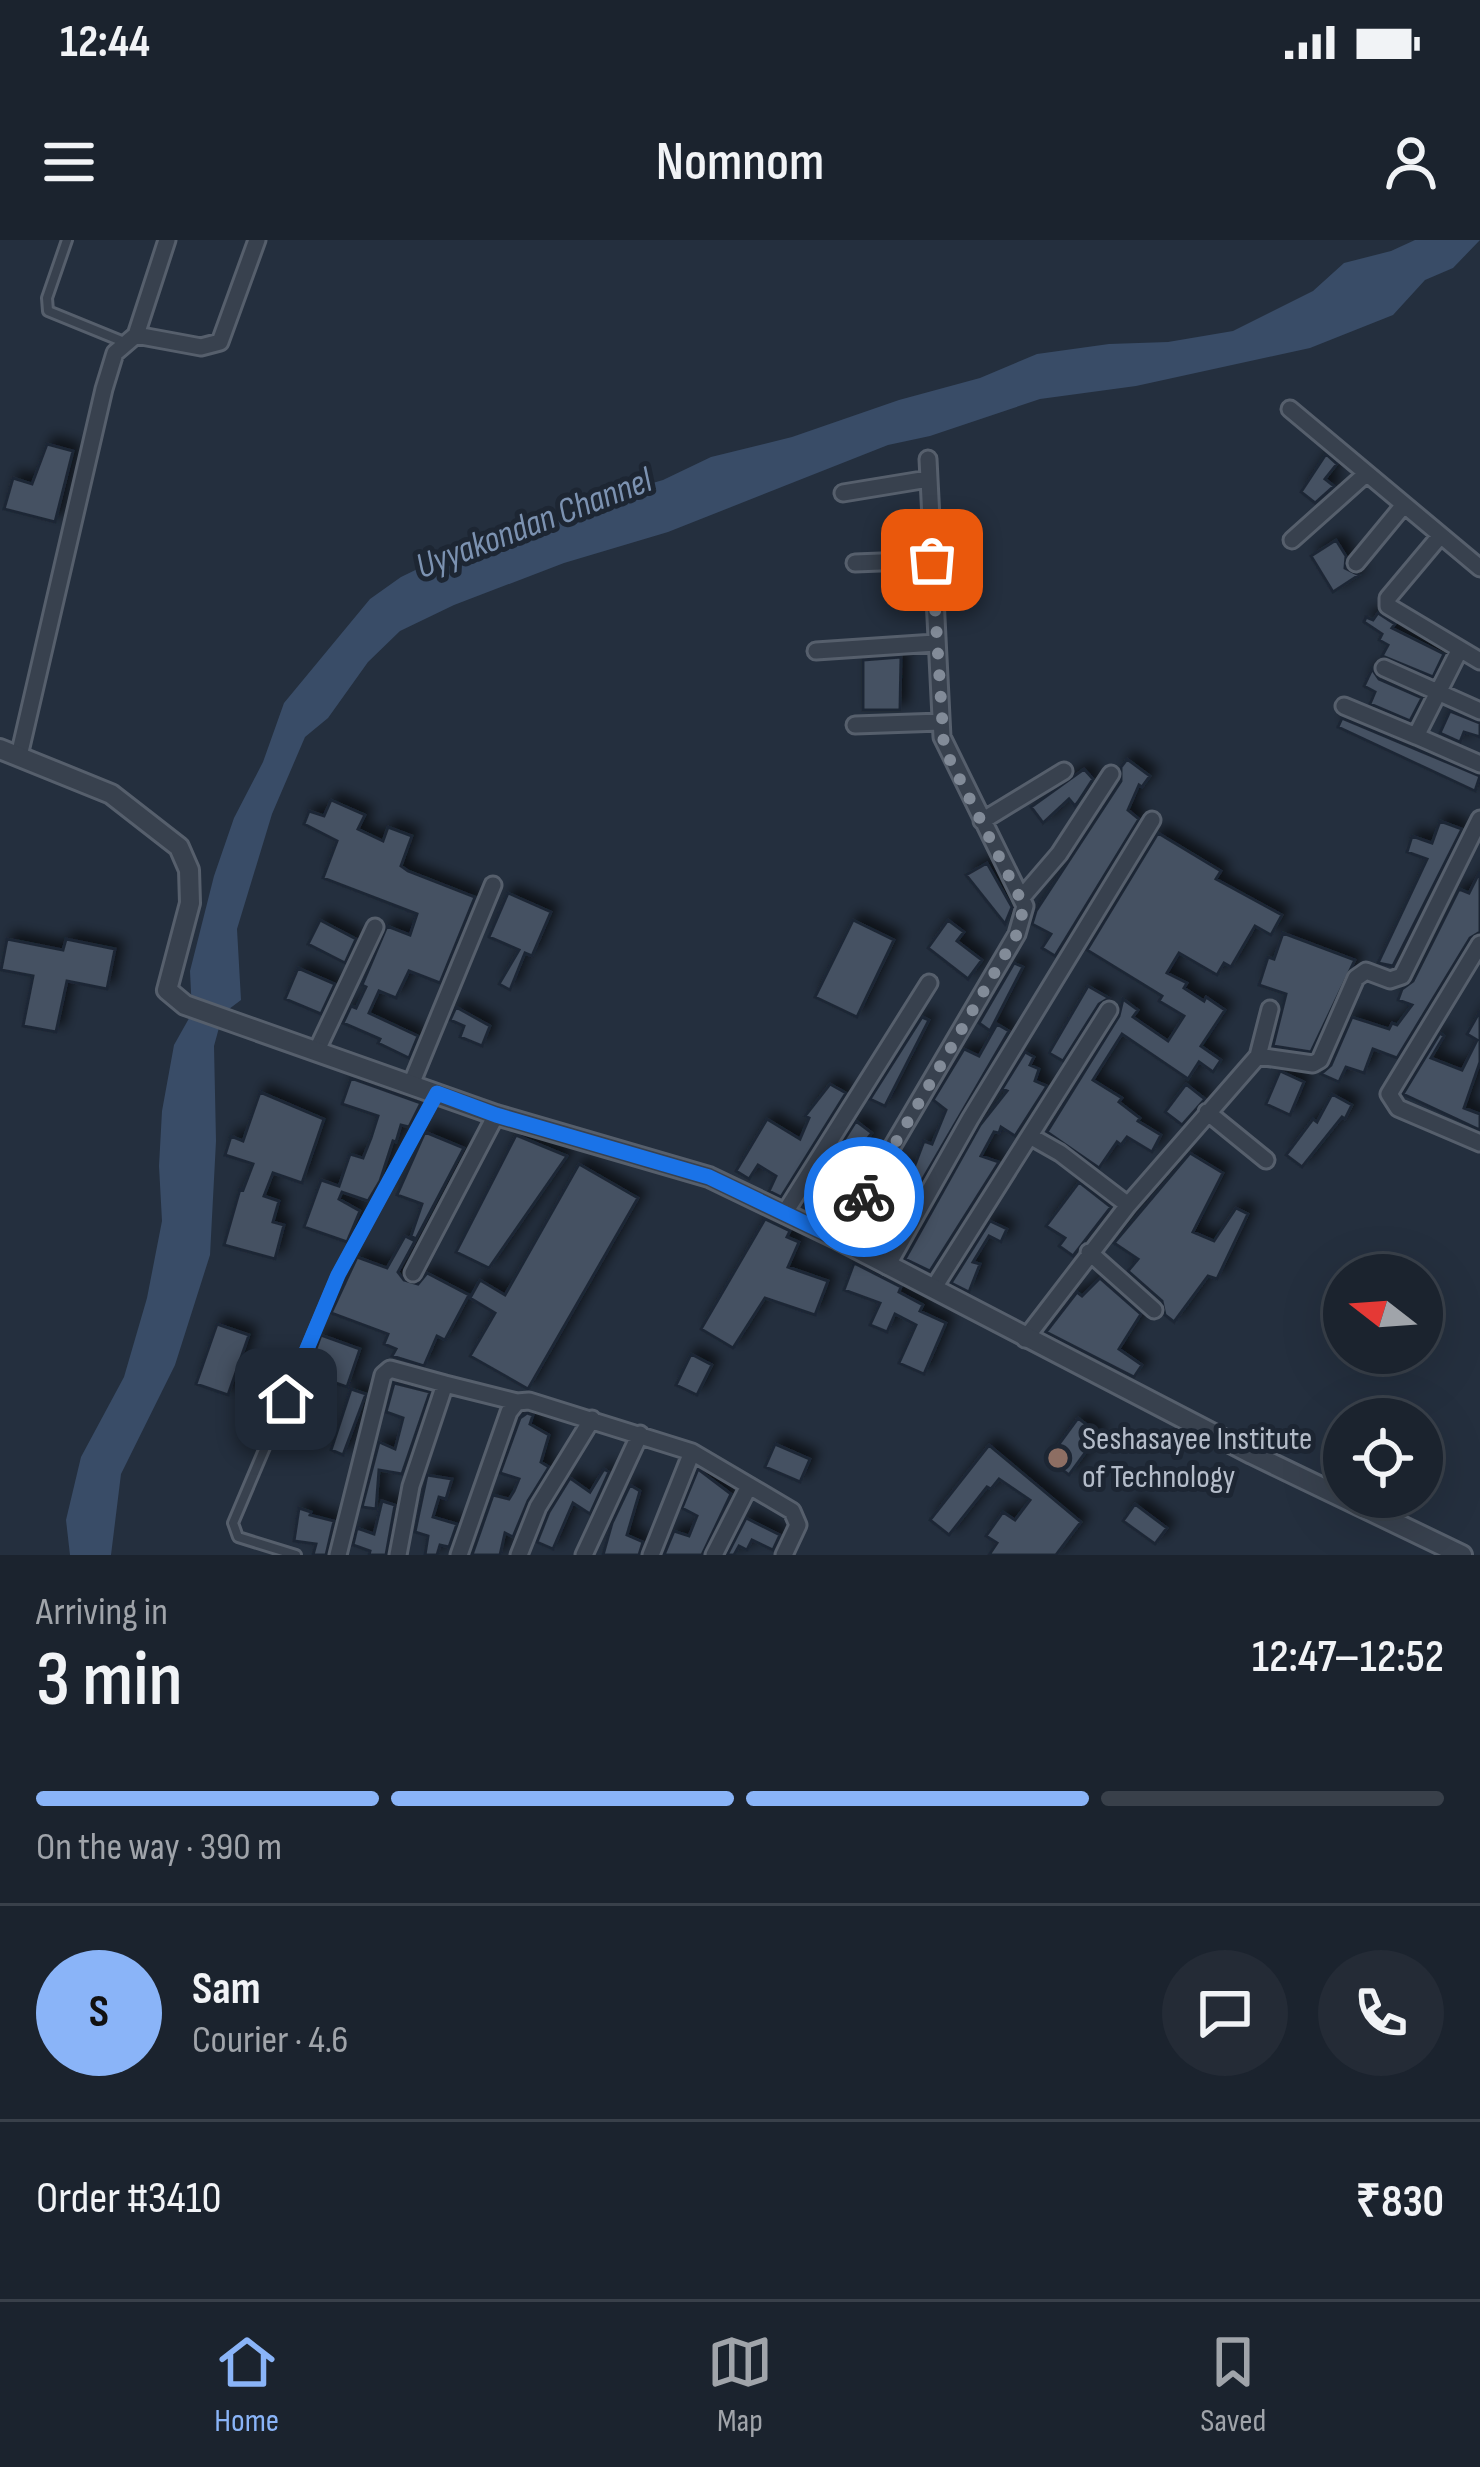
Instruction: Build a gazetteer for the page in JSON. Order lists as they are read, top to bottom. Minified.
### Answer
{"water":["Uyyakondan Channel"],"places":["Seshasayee Institute of Technology"],"north":"left","page":{"status":"12:44","header":"Nomnom","heading":["3 min","Arriving in","12:47–12:52"],"panel":["Sam","Courier · 4.6","Order #3410","₹830"],"bar":"On the way · 390 m","round":"S","tabs":["Home","Map","Saved"]}}
